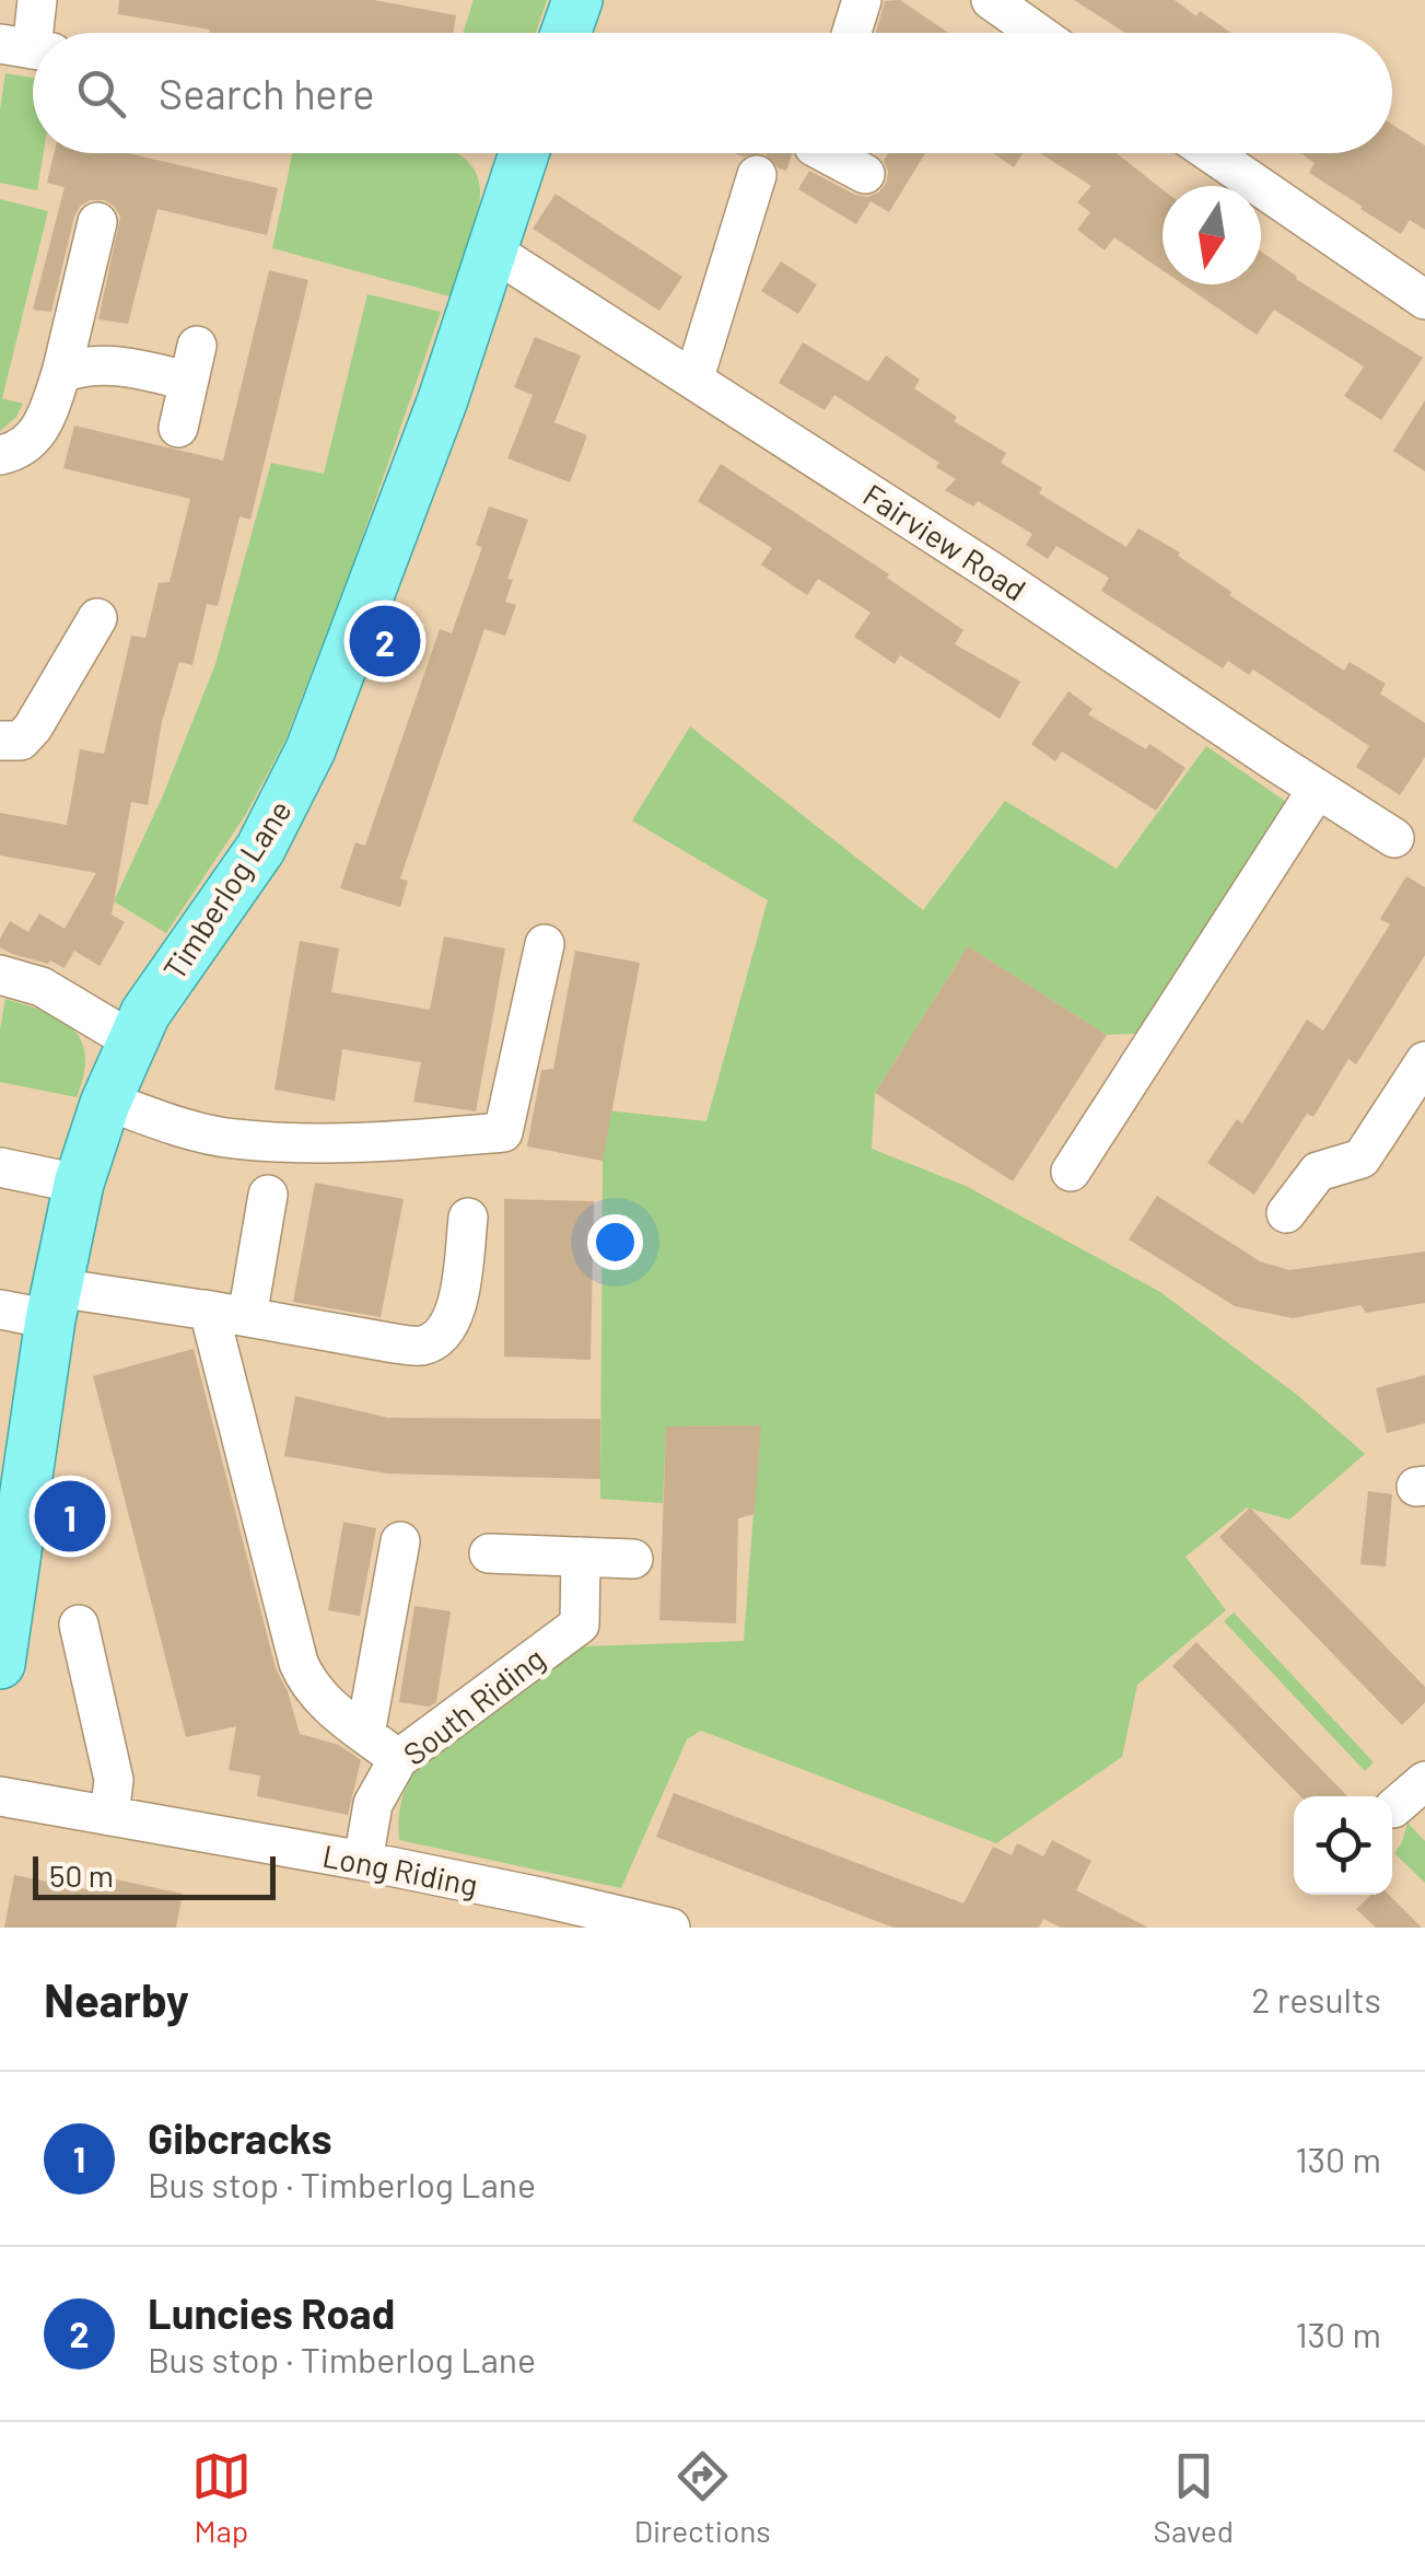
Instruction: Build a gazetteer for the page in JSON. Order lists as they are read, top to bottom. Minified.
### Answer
{"streets":{"main road":["Timberlog Lane"],"street":["Fairview Road","South Riding","Long Riding"]},"crossings":[["Fairview Road","Timberlog Lane"],["South Riding","Long Riding"]],"scale_bar":"50 m","north":"bottom","page":{"search":"Search here","pins":["2","1"],"scale":"50 m","heading":["Nearby","2 results"],"list":[{"mark":"1","name":"Gibcracks","note":"Bus stop · Timberlog Lane","value":"130 m"},{"mark":"2","name":"Luncies Road","note":"Bus stop · Timberlog Lane","value":"130 m"}],"nav":["Map","Directions","Saved"]}}
